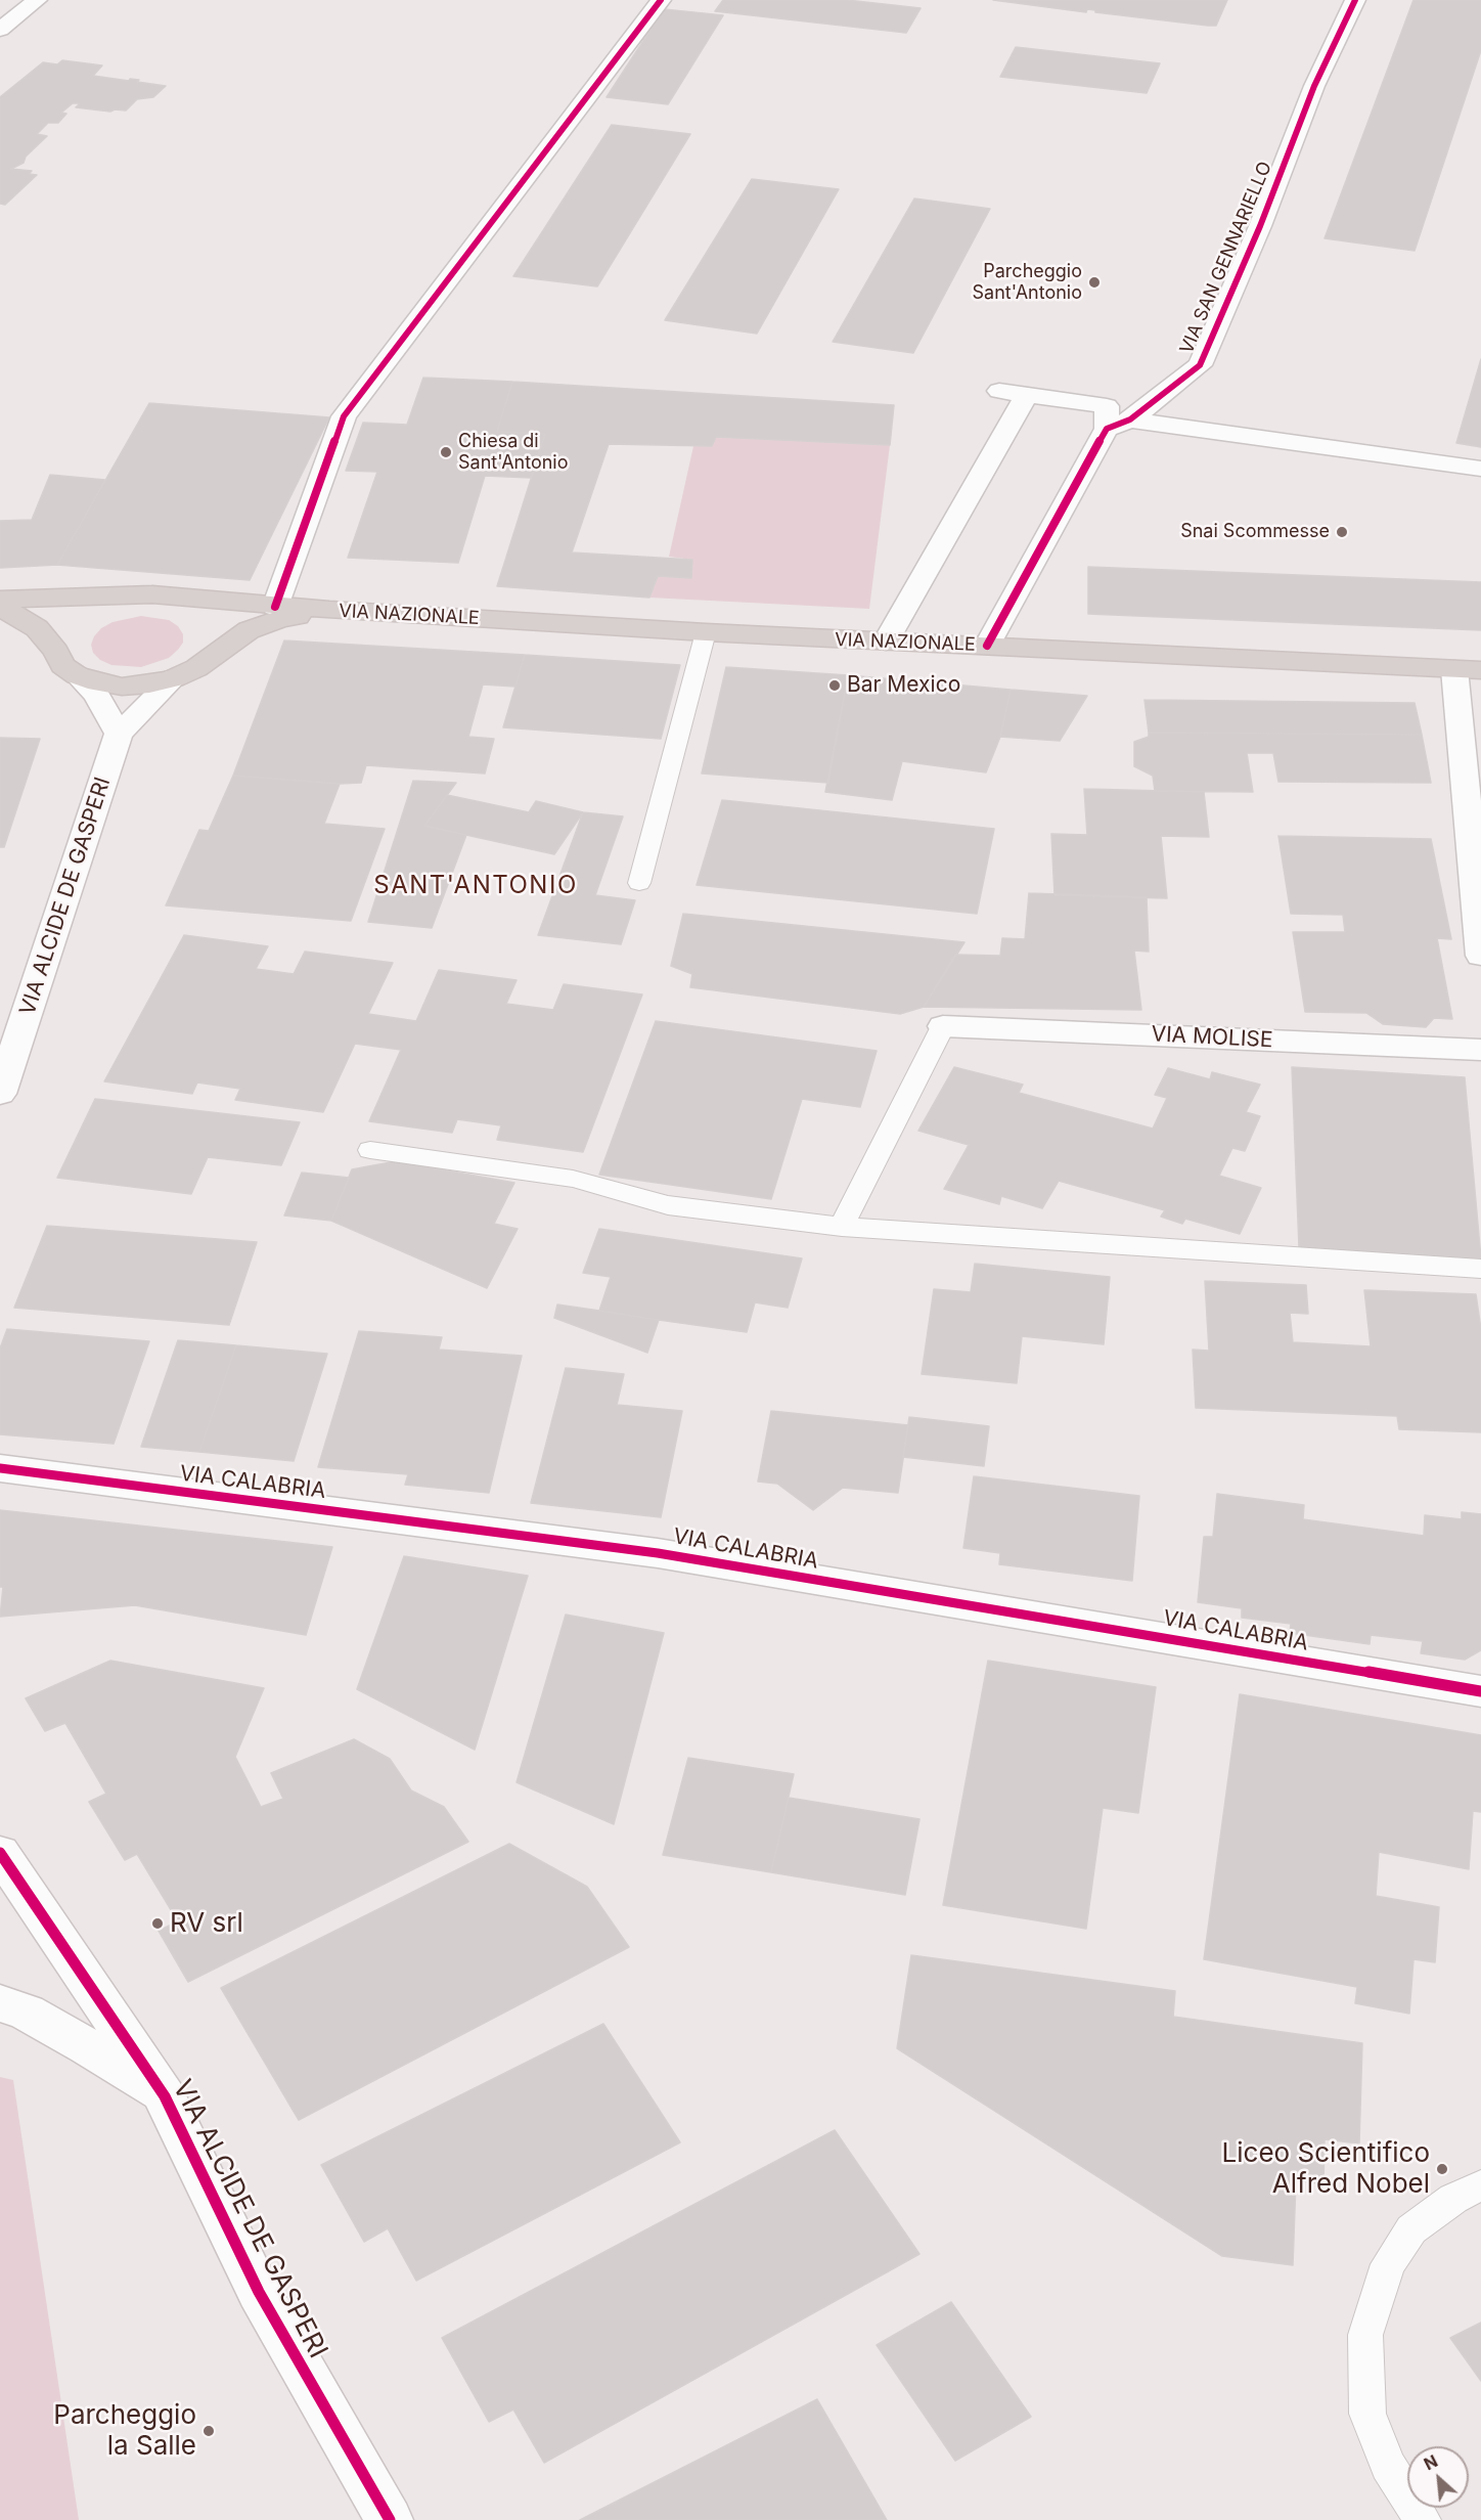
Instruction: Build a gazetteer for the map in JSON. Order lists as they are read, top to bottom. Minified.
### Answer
{"streets":{"main road":["VIA NAZIONALE"],"street":["VIA SAN GENNARIELLO","VIA ALCIDE DE GASPERI","VIA MOLISE","VIA CALABRIA"]},"crossings":[["VIA NAZIONALE","VIA ALCIDE DE GASPERI"]],"districts":["SANT'ANTONIO"],"places":["Parcheggio Sant'Antonio","Chiesa di Sant'Antonio","Snai Scommesse","Bar Mexico","RV srl","Liceo Scientifico Alfred Nobel","Parcheggio la Salle"],"north":"top left"}
